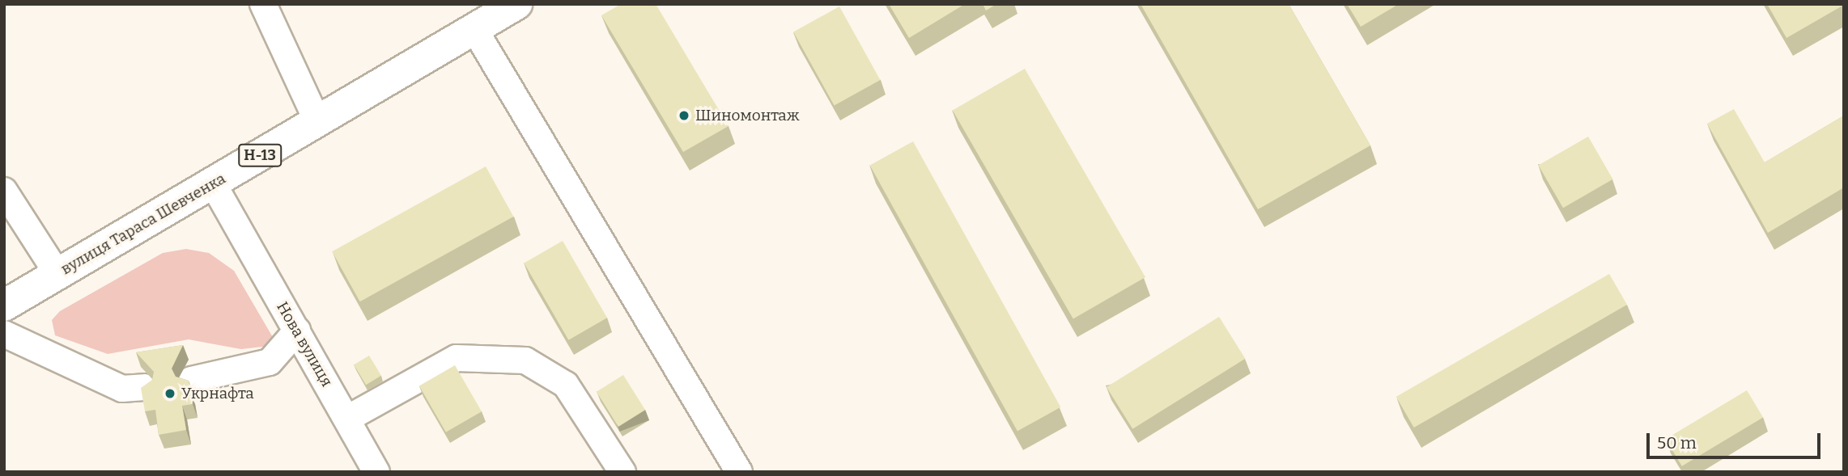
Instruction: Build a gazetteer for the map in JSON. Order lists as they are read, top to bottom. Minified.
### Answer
{"streets":{"main road":["Н-13","вулиця Тараса Шевченка"],"street":["Нова вулиця"]},"crossings":[["вулиця Тараса Шевченка","Нова вулиця"]],"places":["Шиномонтаж","Укрнафта"],"scale_bar":"50 m"}
